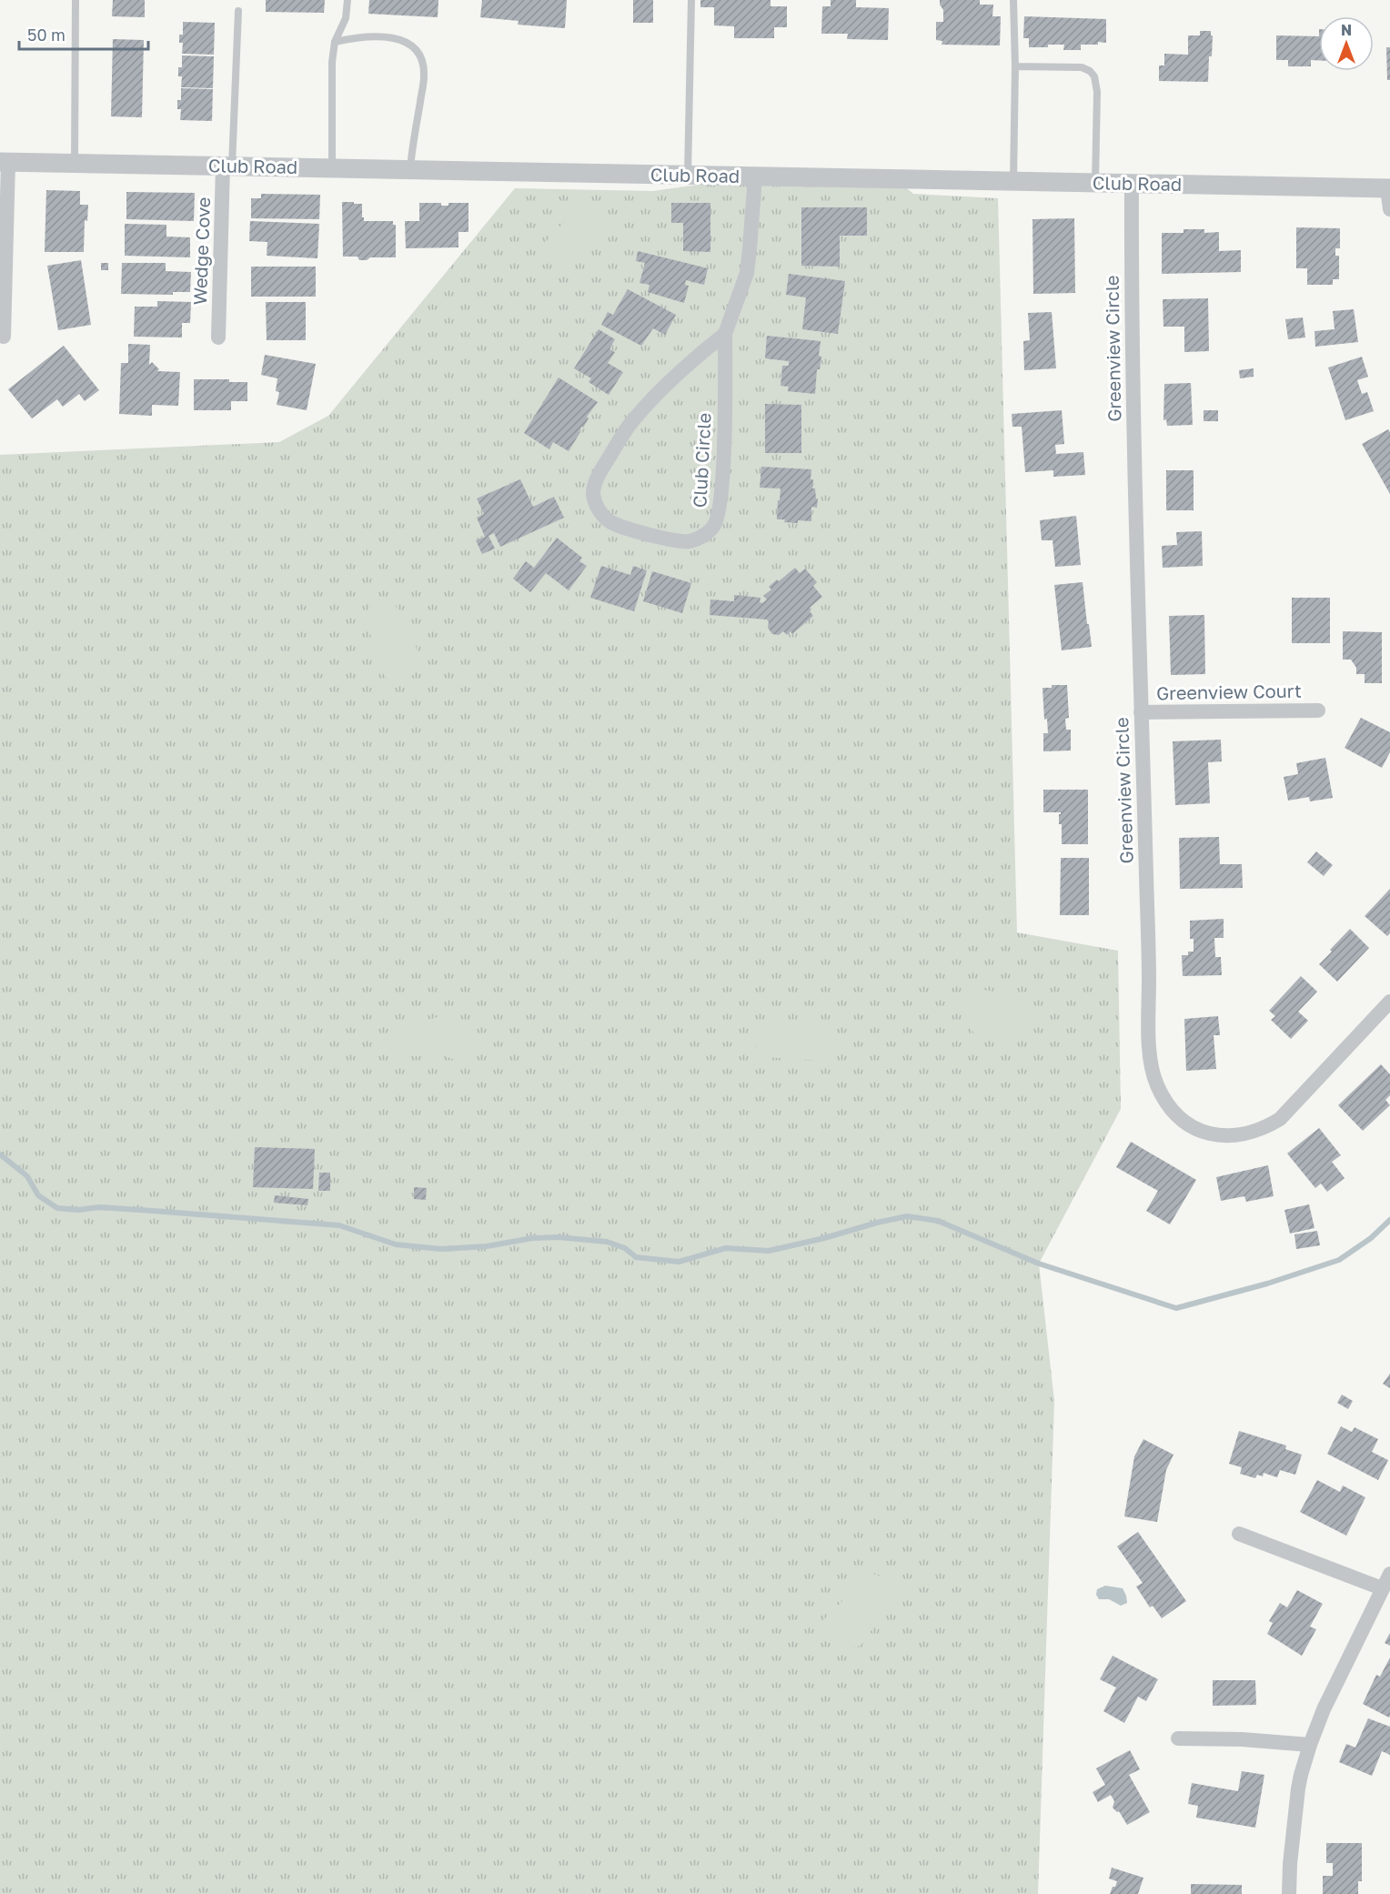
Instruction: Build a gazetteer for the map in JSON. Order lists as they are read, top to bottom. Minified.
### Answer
{"streets":{"street":["Club Road","Wedge Cove","Greenview Circle","Club Circle","Greenview Court"]},"crossings":[["Club Road","Wedge Cove"],["Club Road","Greenview Circle"],["Club Road","Club Circle"],["Greenview Circle","Greenview Court"]],"scale_bar":"50 m","north":"top"}
